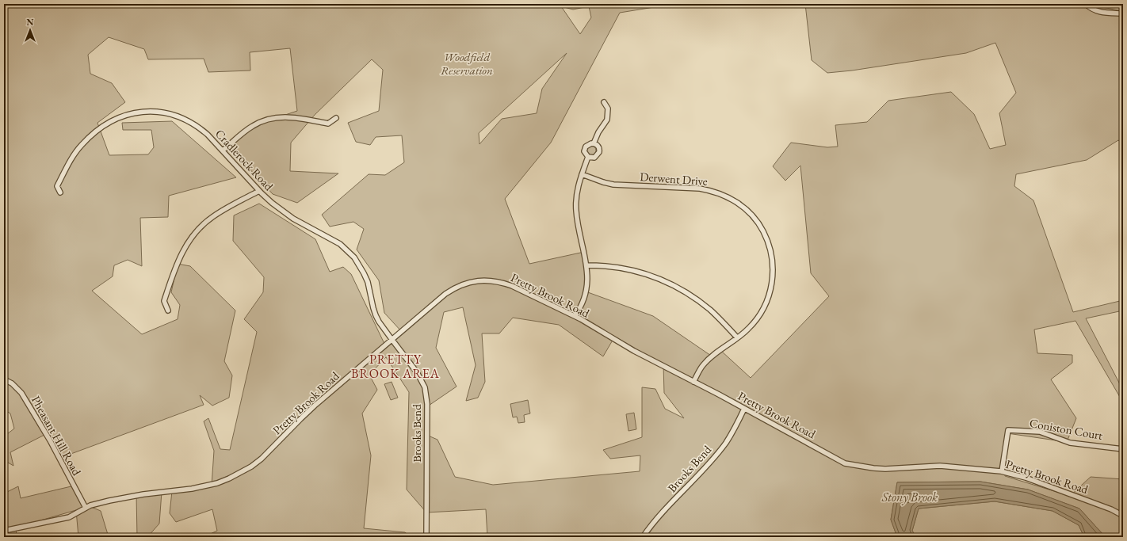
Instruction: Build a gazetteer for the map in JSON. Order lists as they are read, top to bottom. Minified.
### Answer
{"streets":{"street":["Cradlerock Road","Derwent Drive","Pretty Brook Road","Coniston Court","Brooks Bend","Pheasant Hill Road"]},"crossings":[["Cradlerock Road","Pretty Brook Road"],["Cradlerock Road","Brooks Bend"],["Derwent Drive","Pretty Brook Road"],["Pretty Brook Road","Coniston Court"],["Pretty Brook Road","Brooks Bend"],["Pretty Brook Road","Pheasant Hill Road"]],"districts":["PRETTY BROOK AREA"],"water":["Stony Brook"],"parks":["Woodfield Reservation"],"north":"top"}
